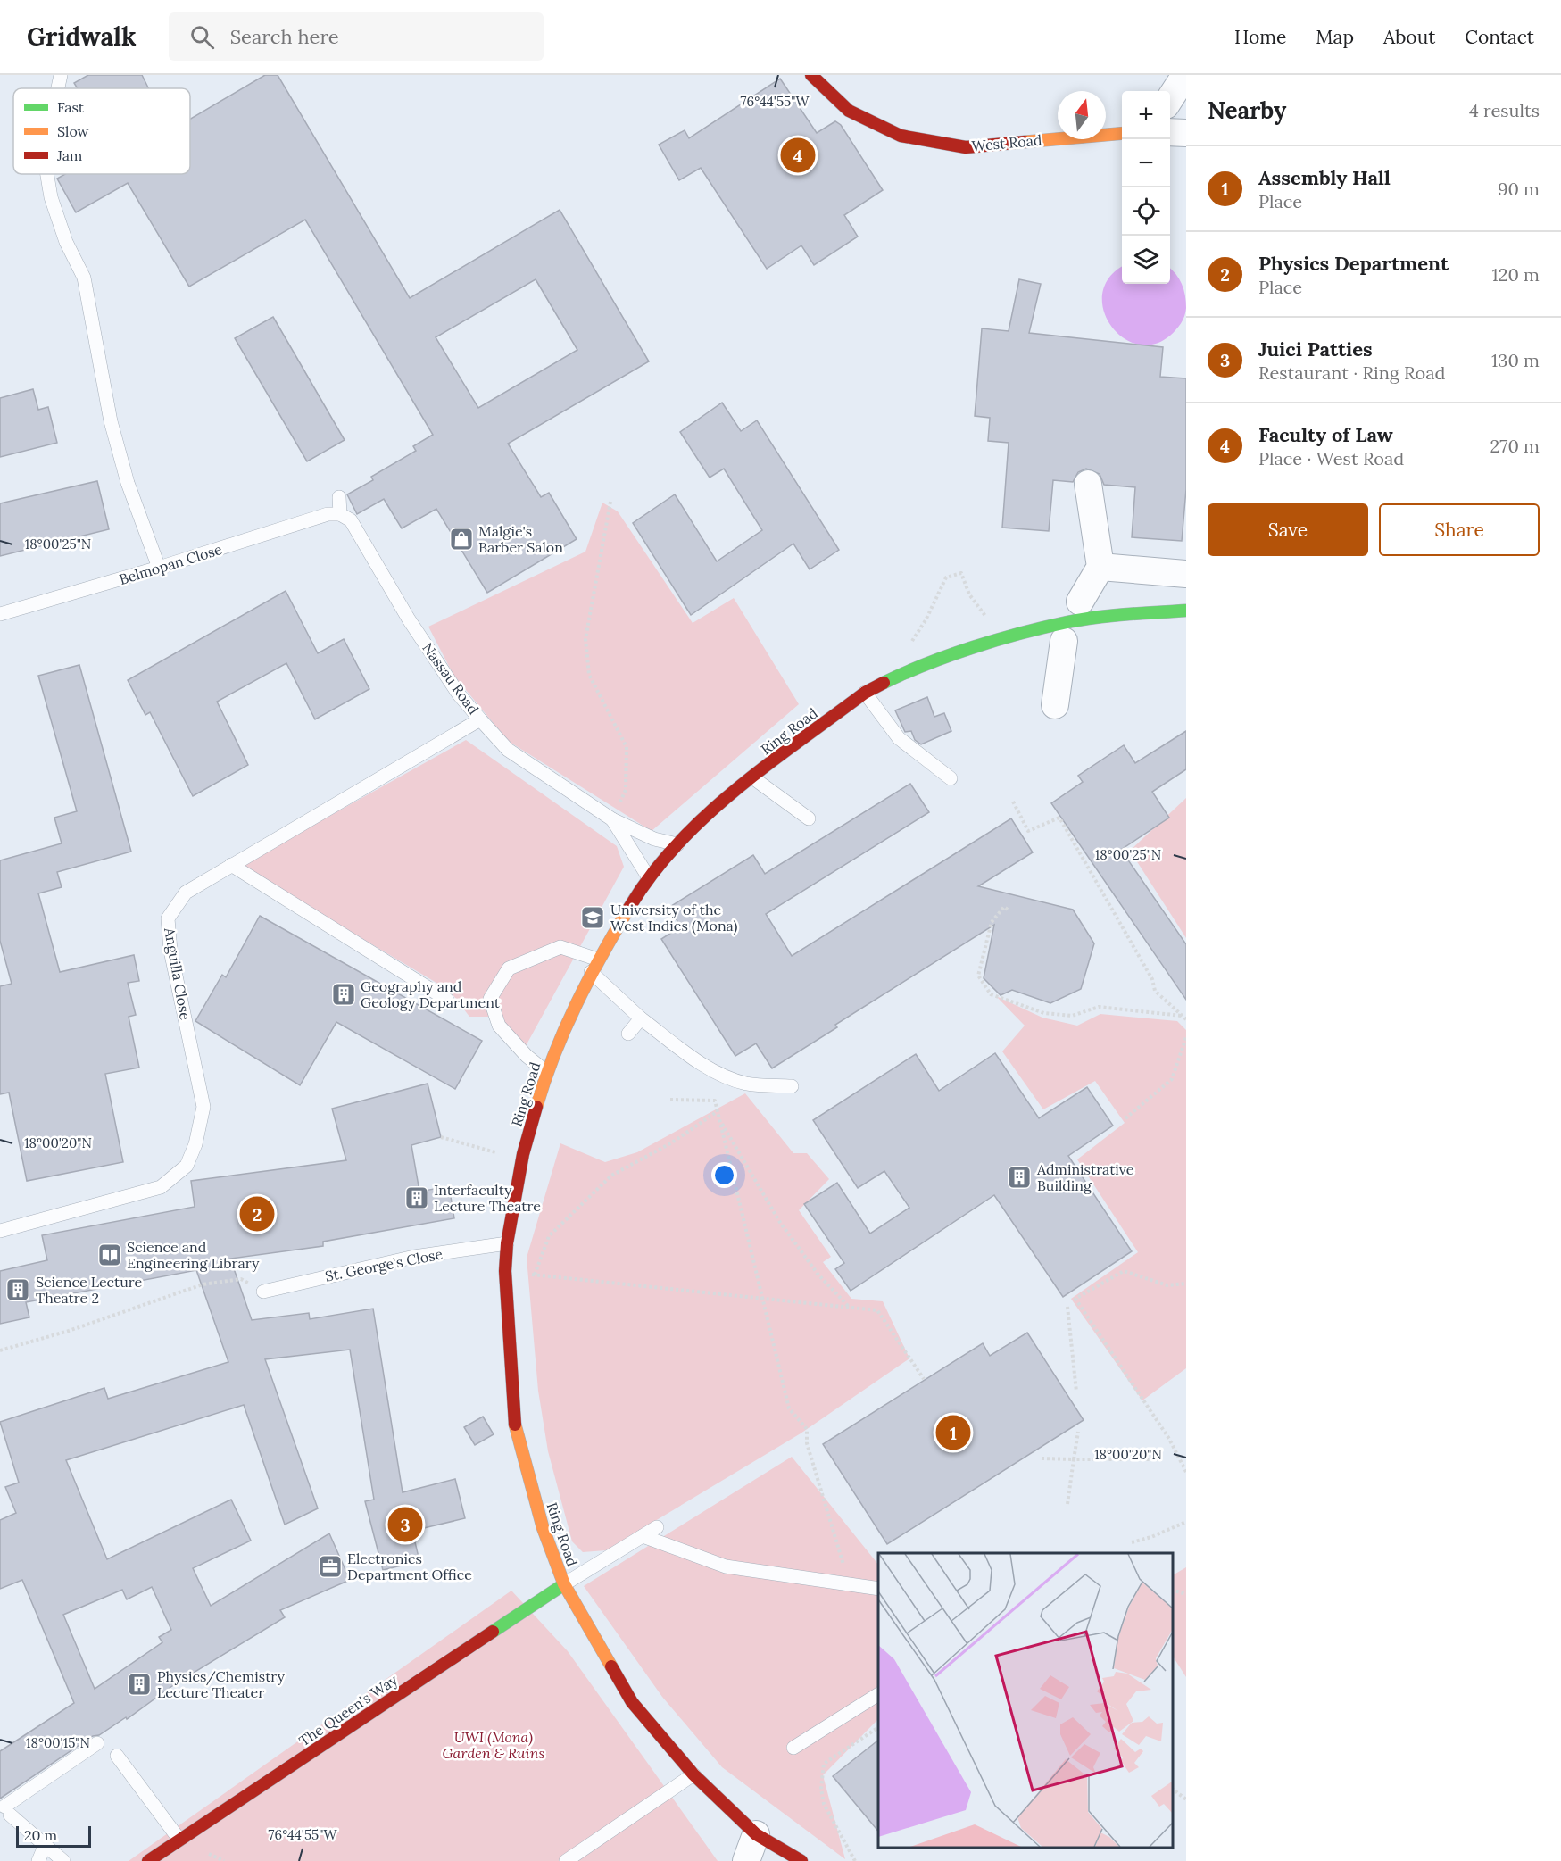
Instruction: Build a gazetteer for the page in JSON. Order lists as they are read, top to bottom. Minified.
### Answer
{"streets":{"street":["West Road","Ring Road","The Queen's Way"],"lane":["Belmopan Close","Nassau Road","Anguilla Close","St. George's Close"]},"crossings":[["Belmopan Close","Nassau Road"],["Nassau Road","Ring Road"],["Nassau Road","Anguilla Close"],["Ring Road","St. George's Close"],["Ring Road","The Queen's Way"]],"parks":["UWI (Mona) Garden & Ruins"],"places":{"shop":["Malgie's Barber Salon"],"school or university":["University of the West Indies (Mona)"],"building":["Geography and Geology Department","Administrative Building","Interfaculty Lecture Theatre","Science Lecture Theatre 2","Physics/Chemistry Lecture Theater"],"library":["Science and Engineering Library"],"office":["Electronics Department Office"]},"legend":["Fast","Slow","Jam"],"scale_bar":"20 m","north":"top","page":{"header":"Gridwalk","search":"Search here","nav":["Home","Map","About","Contact"],"heading":["Nearby","4 results"],"map_buttons":["+","−"],"pins":["4","2","1","3"],"list":[{"mark":"1","name":"Assembly Hall","note":"Place","value":"90 m"},{"mark":"2","name":"Physics Department","note":"Place","value":"120 m"},{"mark":"3","name":"Juici Patties","note":"Restaurant · Ring Road","value":"130 m"},{"mark":"4","name":"Faculty of Law","note":"Place · West Road","value":"270 m"}],"buttons":["Save","Share"],"scale":"20 m"},"coordinates":["76°44'55\"W","18°00'25\"N","18°00'20\"N","18°00'15\"N"]}
